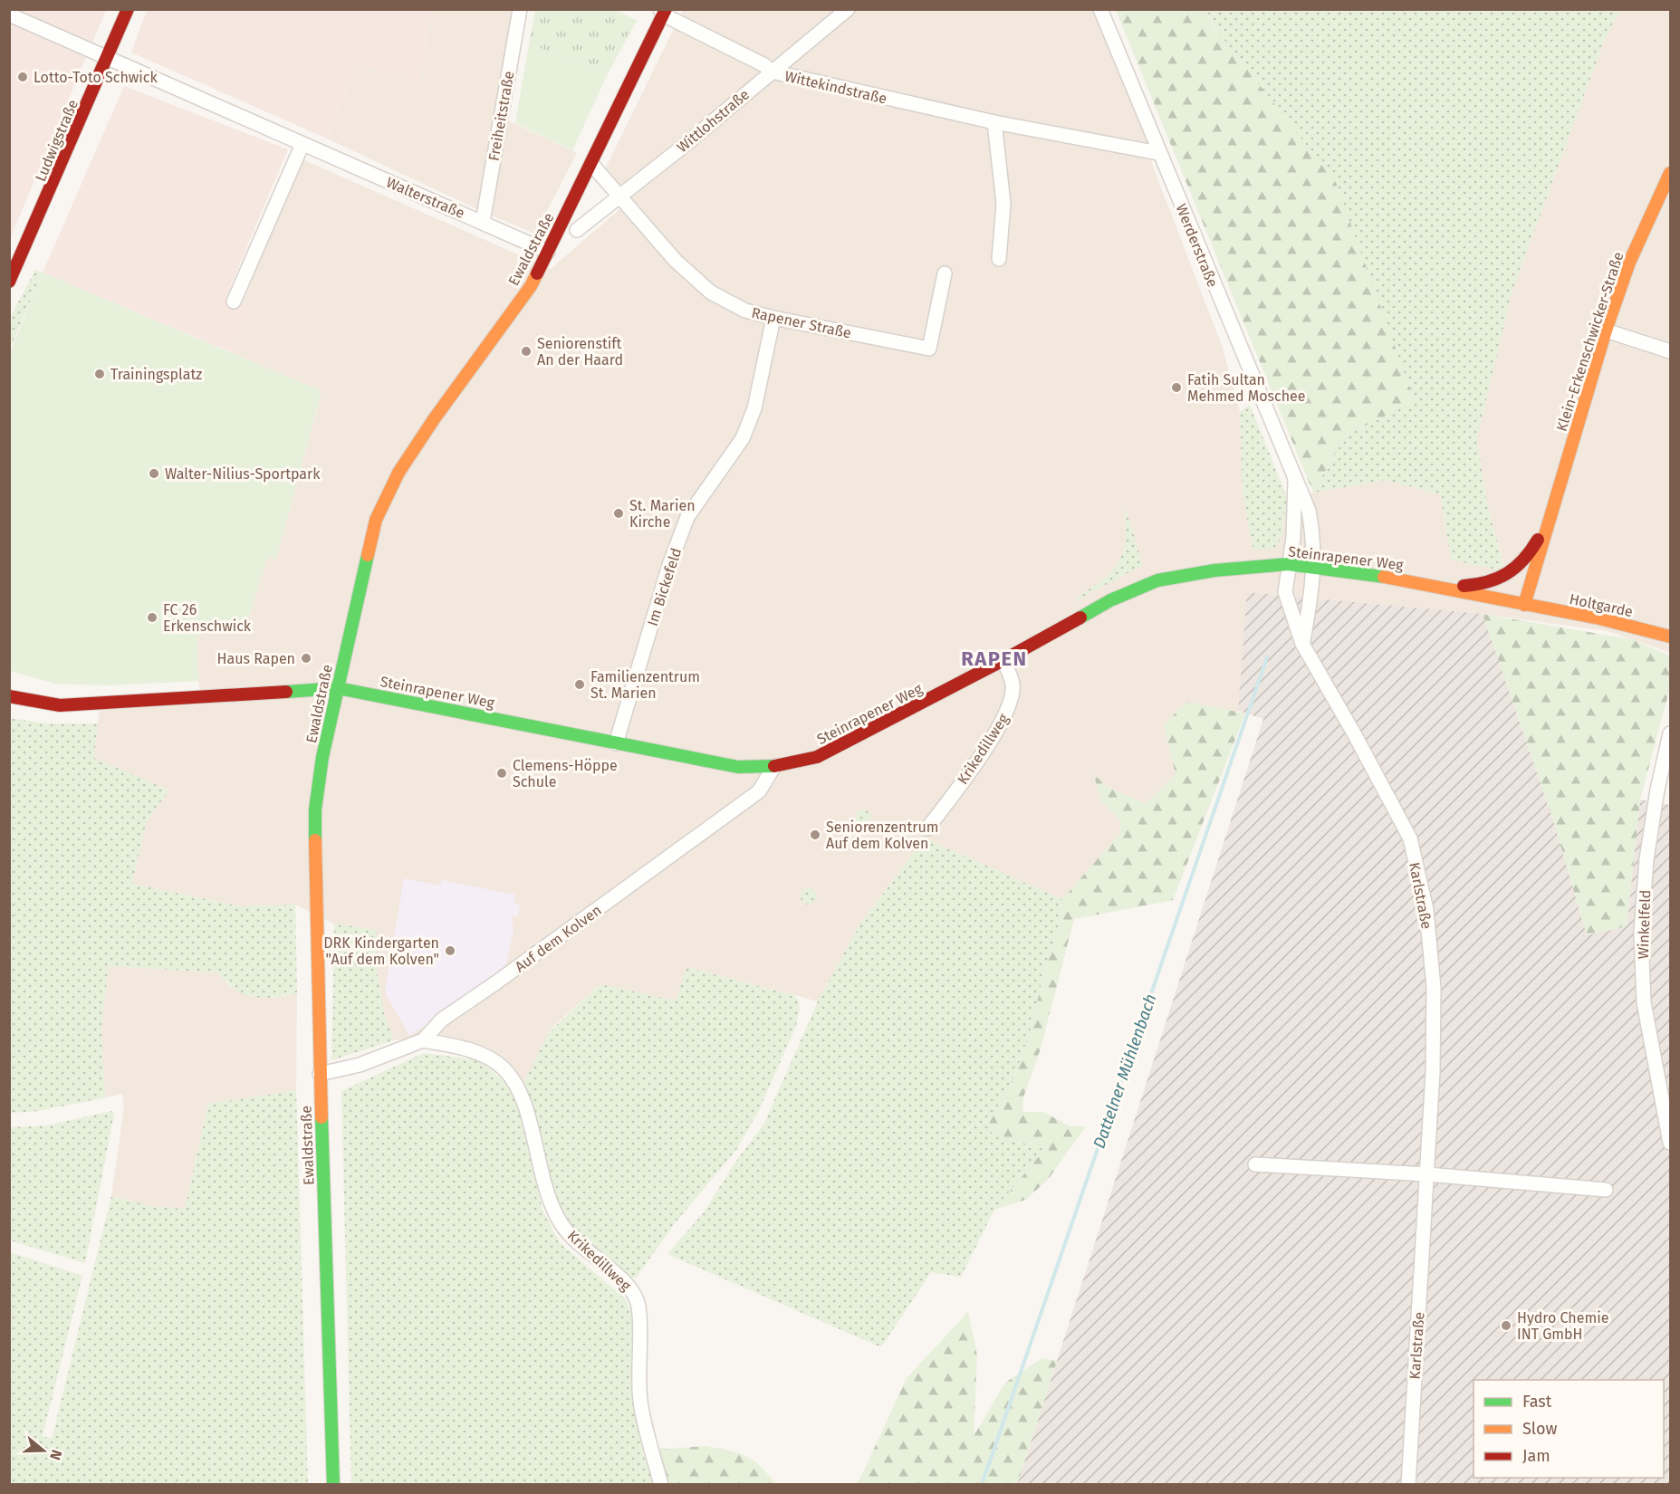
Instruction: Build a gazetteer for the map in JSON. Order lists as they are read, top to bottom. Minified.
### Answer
{"streets":{"street":["Wittekindstraße","Freiheitstraße","Wittlohstraße","Ludwigstraße","Walterstraße","Werderstraße","Ewaldstraße","Rapener Straße","Klein-Erkenschwicker-Straße","Steinrapener Weg","Im Bickefeld","Holtgarde","Krikedillweg","Karlstraße","Winkelfeld","Auf dem Kolven"]},"crossings":[["Wittekindstraße","Wittlohstraße"],["Wittekindstraße","Werderstraße"],["Wittekindstraße","Ewaldstraße"],["Freiheitstraße","Walterstraße"],["Wittlohstraße","Rapener Straße"],["Ludwigstraße","Walterstraße"],["Walterstraße","Ewaldstraße"],["Werderstraße","Steinrapener Weg"],["Werderstraße","Karlstraße"],["Ewaldstraße","Rapener Straße"],["Ewaldstraße","Steinrapener Weg"],["Ewaldstraße","Auf dem Kolven"],["Rapener Straße","Im Bickefeld"],["Klein-Erkenschwicker-Straße","Steinrapener Weg"],["Klein-Erkenschwicker-Straße","Holtgarde"],["Steinrapener Weg","Im Bickefeld"],["Steinrapener Weg","Holtgarde"],["Steinrapener Weg","Krikedillweg"],["Steinrapener Weg","Karlstraße"],["Steinrapener Weg","Auf dem Kolven"],["Krikedillweg","Auf dem Kolven"]],"districts":["RAPEN"],"water":["Dattelner Mühlenbach"],"places":["Lotto-Toto Schwick","Seniorenstift An der Haard","Trainingsplatz","Fatih Sultan Mehmed Moschee","Walter-Nilius-Sportpark","St. Marien Kirche","FC 26 Erkenschwick","Haus Rapen","Familienzentrum St. Marien","Clemens-Höppe Schule","Seniorenzentrum Auf dem Kolven","DRK Kindergarten \"Auf dem Kolven\"","Hydro Chemie INT GmbH"],"legend":["Fast","Slow","Jam"],"north":"right"}
